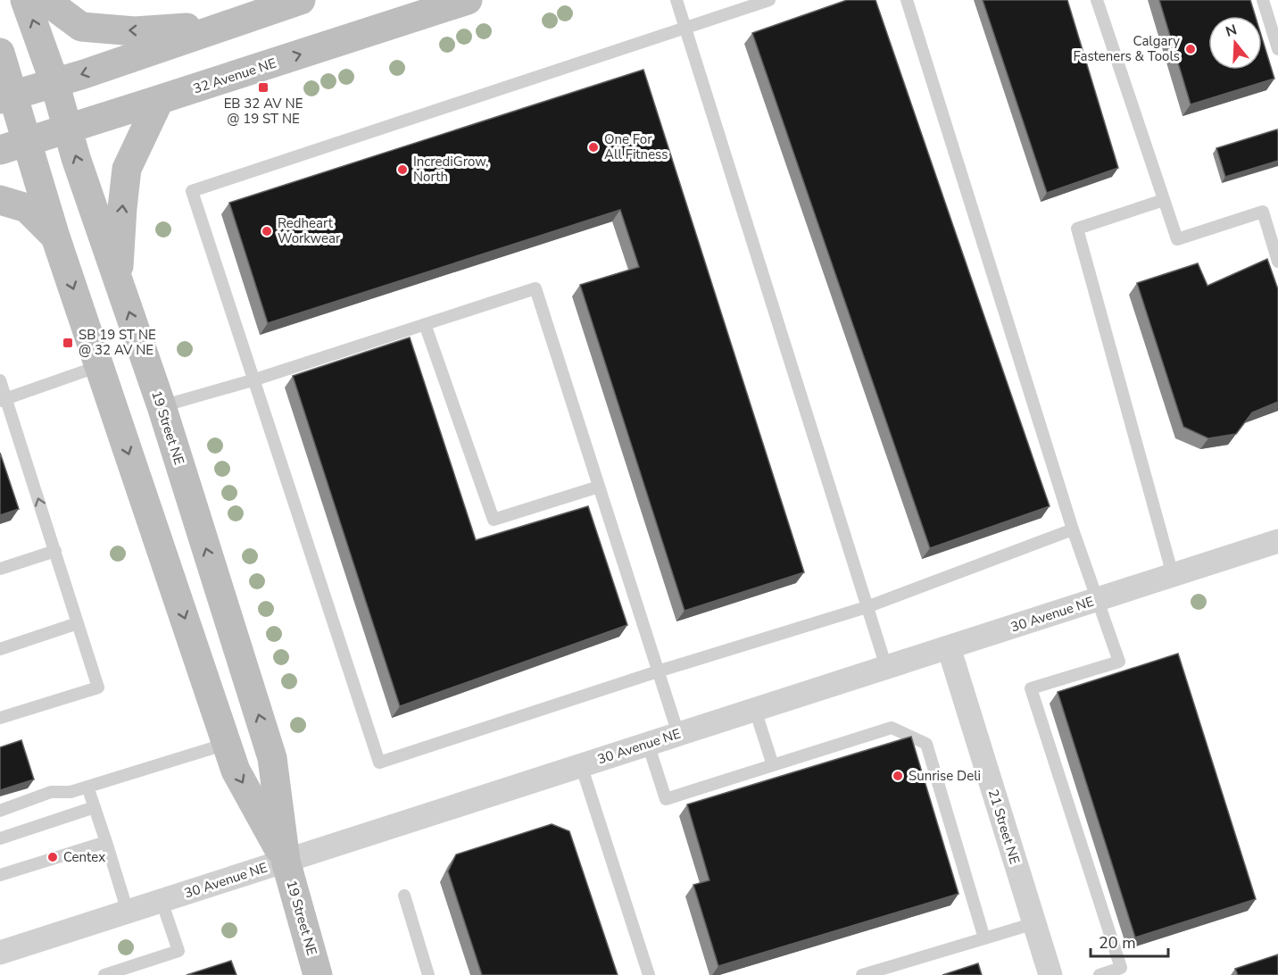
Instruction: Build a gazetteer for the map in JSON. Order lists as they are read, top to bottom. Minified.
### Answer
{"streets":{"street":["32 Avenue NE","19 Street NE","30 Avenue NE","21 Street NE"]},"crossings":[["32 Avenue NE","19 Street NE"],["19 Street NE","30 Avenue NE"],["30 Avenue NE","21 Street NE"]],"places":{"other":["Calgary Fasteners & Tools","One For All Fitness","IncrediGrow, North","Redheart Workwear","Sunrise Deli","Centex"],"transit":["EB 32 AV NE @ 19 ST NE","SB 19 ST NE @ 32 AV NE"]},"scale_bar":"20 m","north":"top"}
